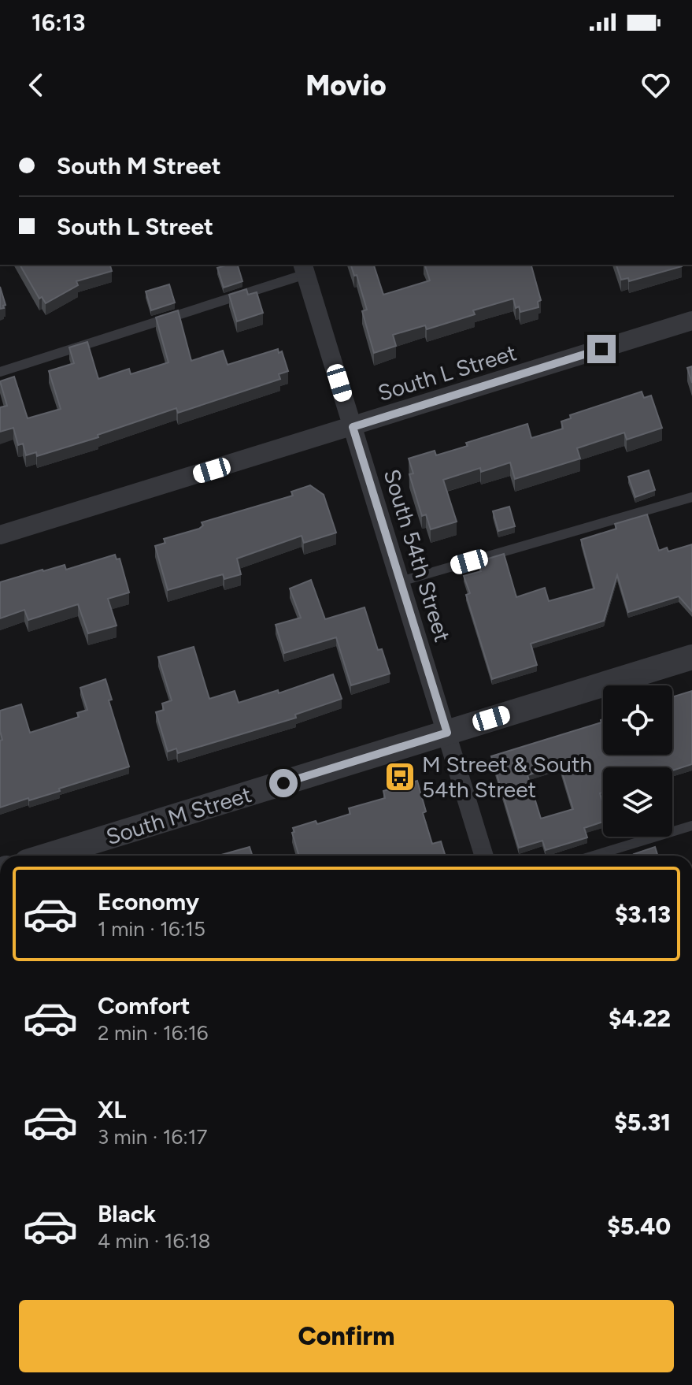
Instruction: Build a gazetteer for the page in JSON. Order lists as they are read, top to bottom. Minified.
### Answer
{"streets":{"street":["South L Street","South 54th Street","South M Street"]},"crossings":[["South L Street","South 54th Street"],["South 54th Street","South M Street"]],"places":{"bus stop":["M Street & South 54th Street"]},"page":{"status":"16:13","header":"Movio","banner":["South M Street","South L Street"],"list":[{"name":"Economy","note":"1 min · 16:15","value":"$3.13"},{"name":"Comfort","note":"2 min · 16:16","value":"$4.22"},{"name":"XL","note":"3 min · 16:17","value":"$5.31"},{"name":"Black","note":"4 min · 16:18","value":"$5.40"}],"buttons":"Confirm"}}
